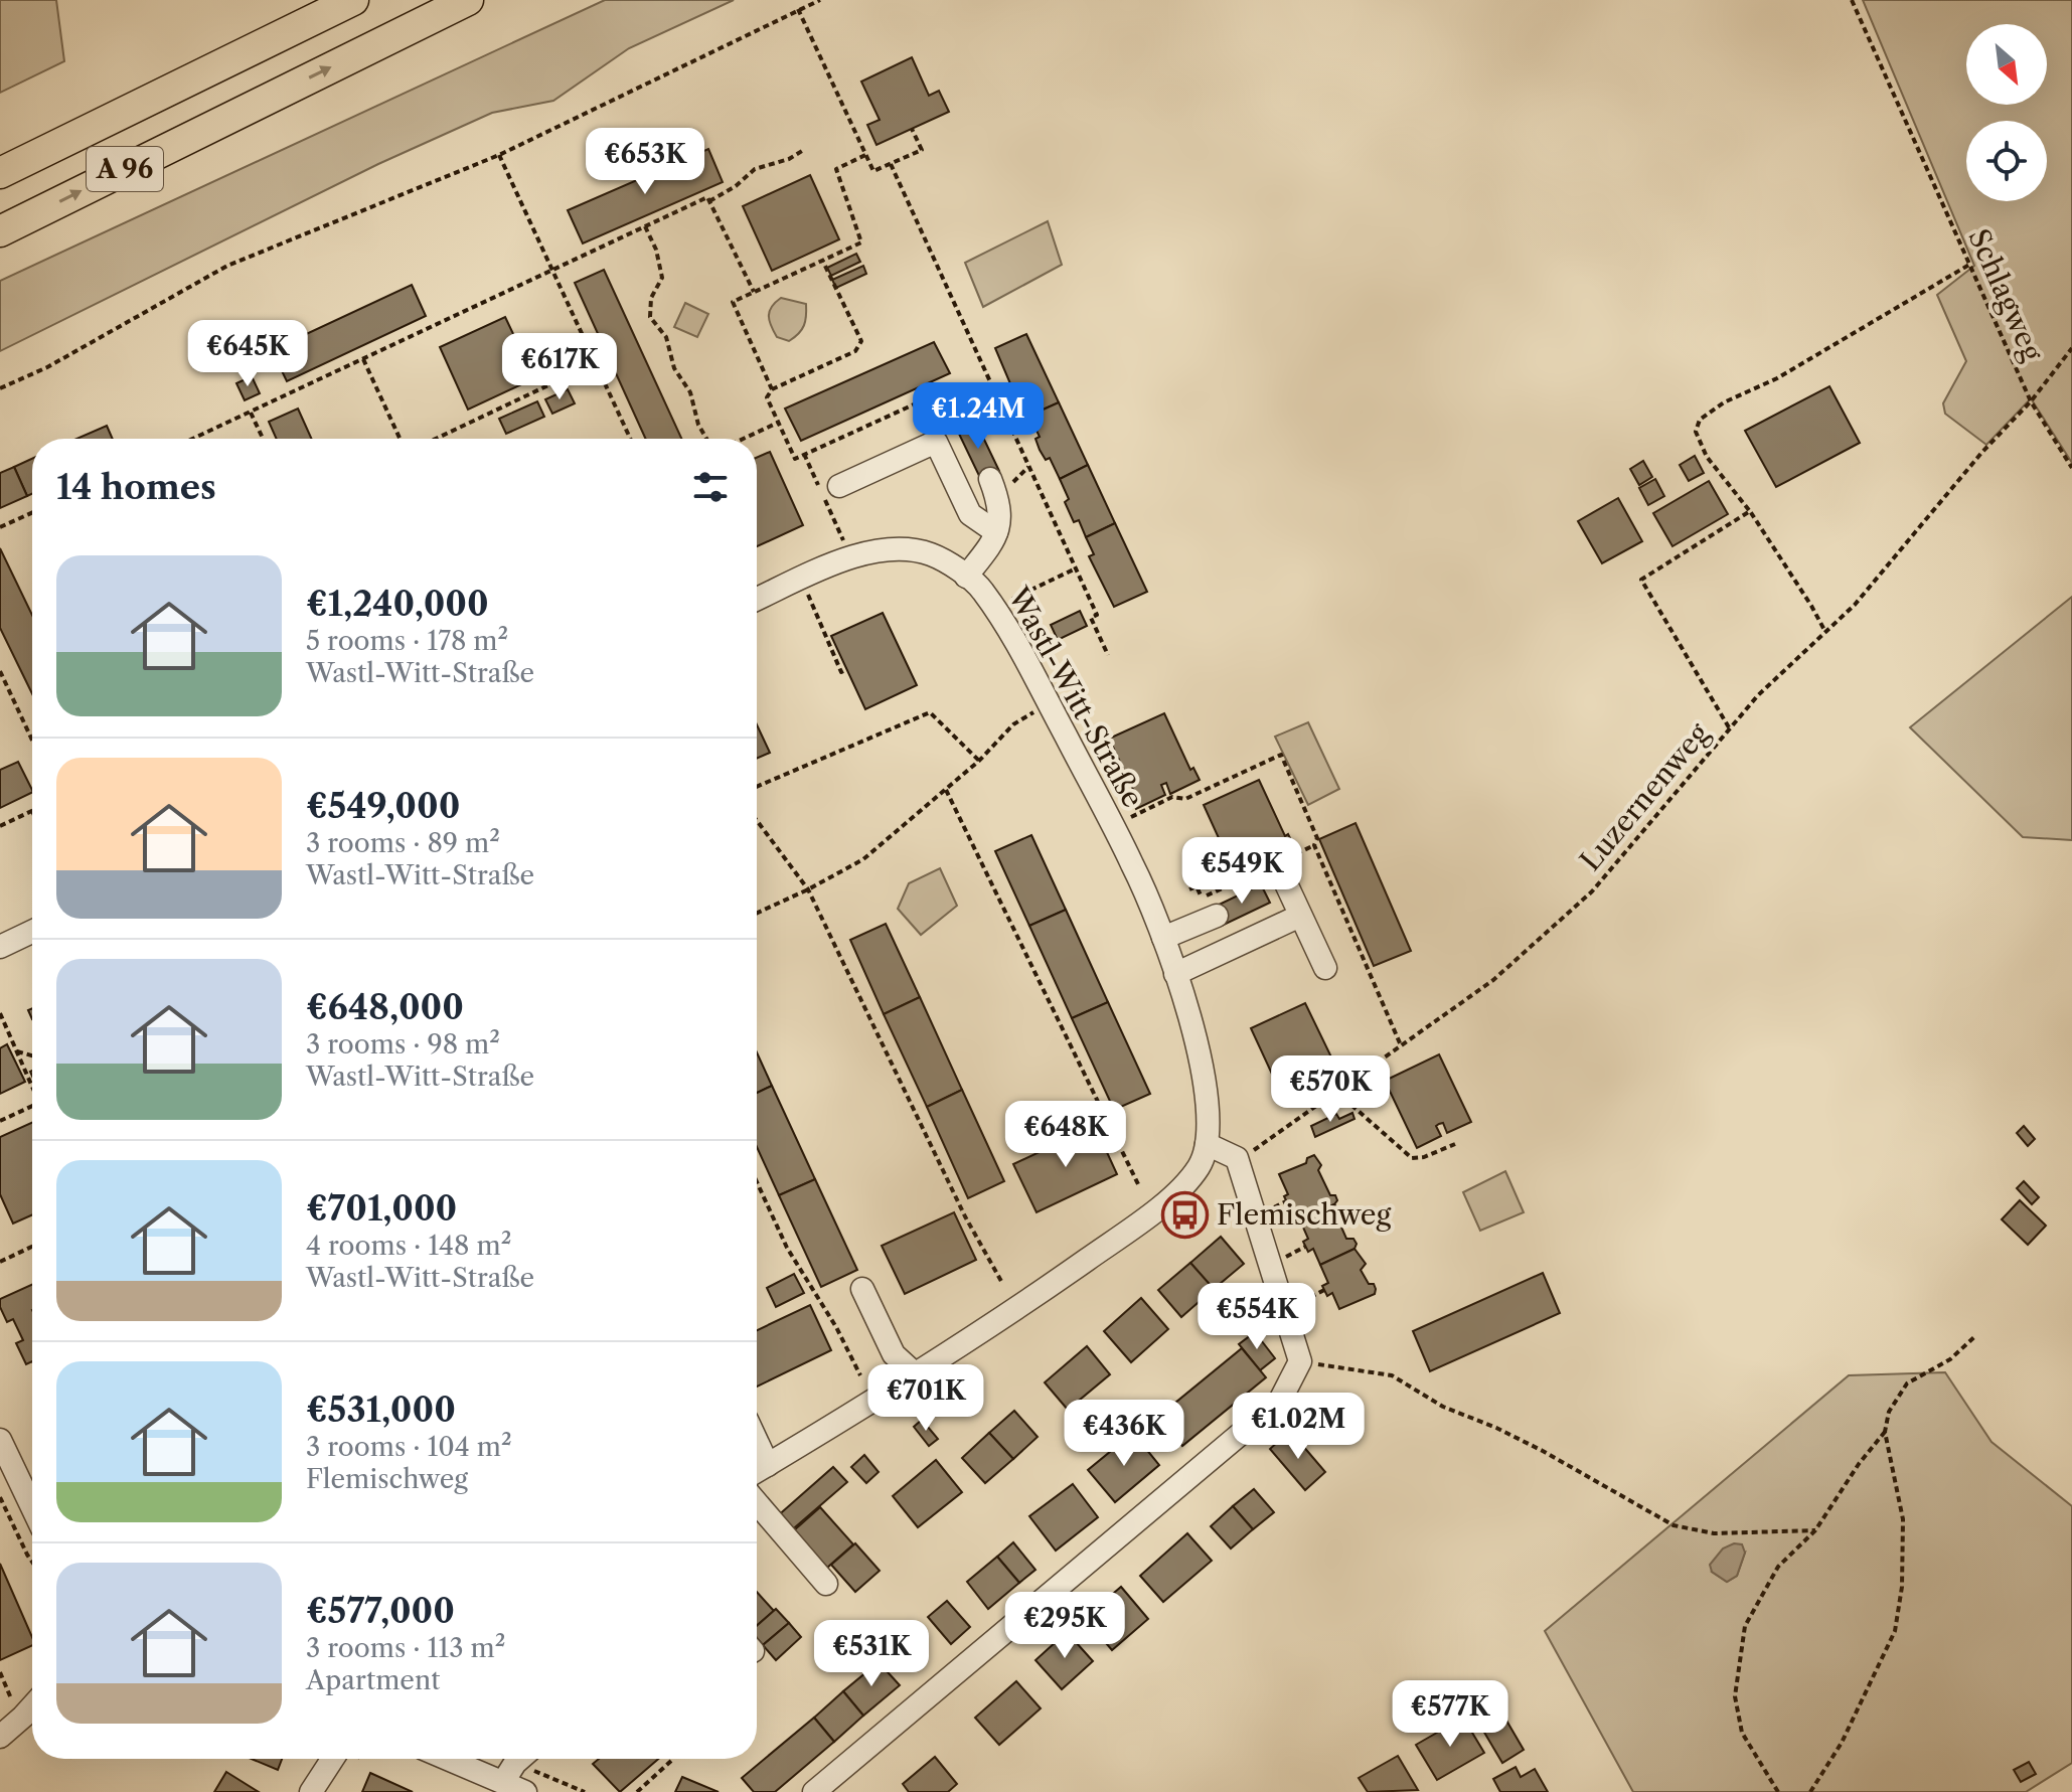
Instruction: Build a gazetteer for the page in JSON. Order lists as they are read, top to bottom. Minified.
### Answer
{"streets":{"highway":["A 96"],"street":["Wastl-Witt-Straße"],"path":["Schlagweg","Luzernenweg"]},"crossings":[["Schlagweg","Luzernenweg"]],"places":{"bus stop":["Flemischweg"]},"north":"bottom right","page":{"price":["€653K","€645K","€617K","€1.24M","€549K","€570K","€648K","€554K","€701K","€1.02M","€436K","€295K","€531K","€577K"],"heading":"14 homes","list":[{"name":"€1,240,000","note":"5 rooms · 178 m² · Wastl-Witt-Straße"},{"name":"€549,000","note":"3 rooms · 89 m² · Wastl-Witt-Straße"},{"name":"€648,000","note":"3 rooms · 98 m² · Wastl-Witt-Straße"},{"name":"€701,000","note":"4 rooms · 148 m² · Wastl-Witt-Straße"},{"name":"€531,000","note":"3 rooms · 104 m² · Flemischweg"},{"name":"€577,000","note":"3 rooms · 113 m² · Apartment"}]}}
